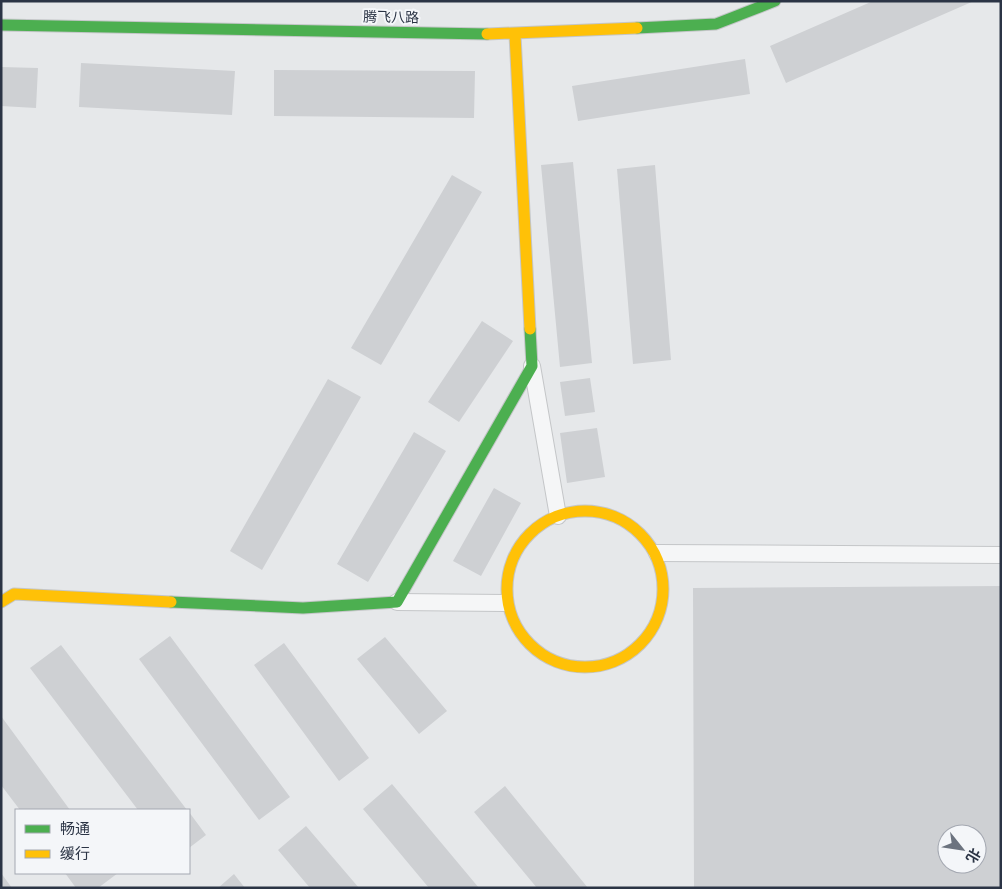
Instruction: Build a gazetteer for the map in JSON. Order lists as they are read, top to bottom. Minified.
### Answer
{"streets":{"street":["腾飞八路"]},"legend":["畅通","缓行"],"north":"bottom right"}
